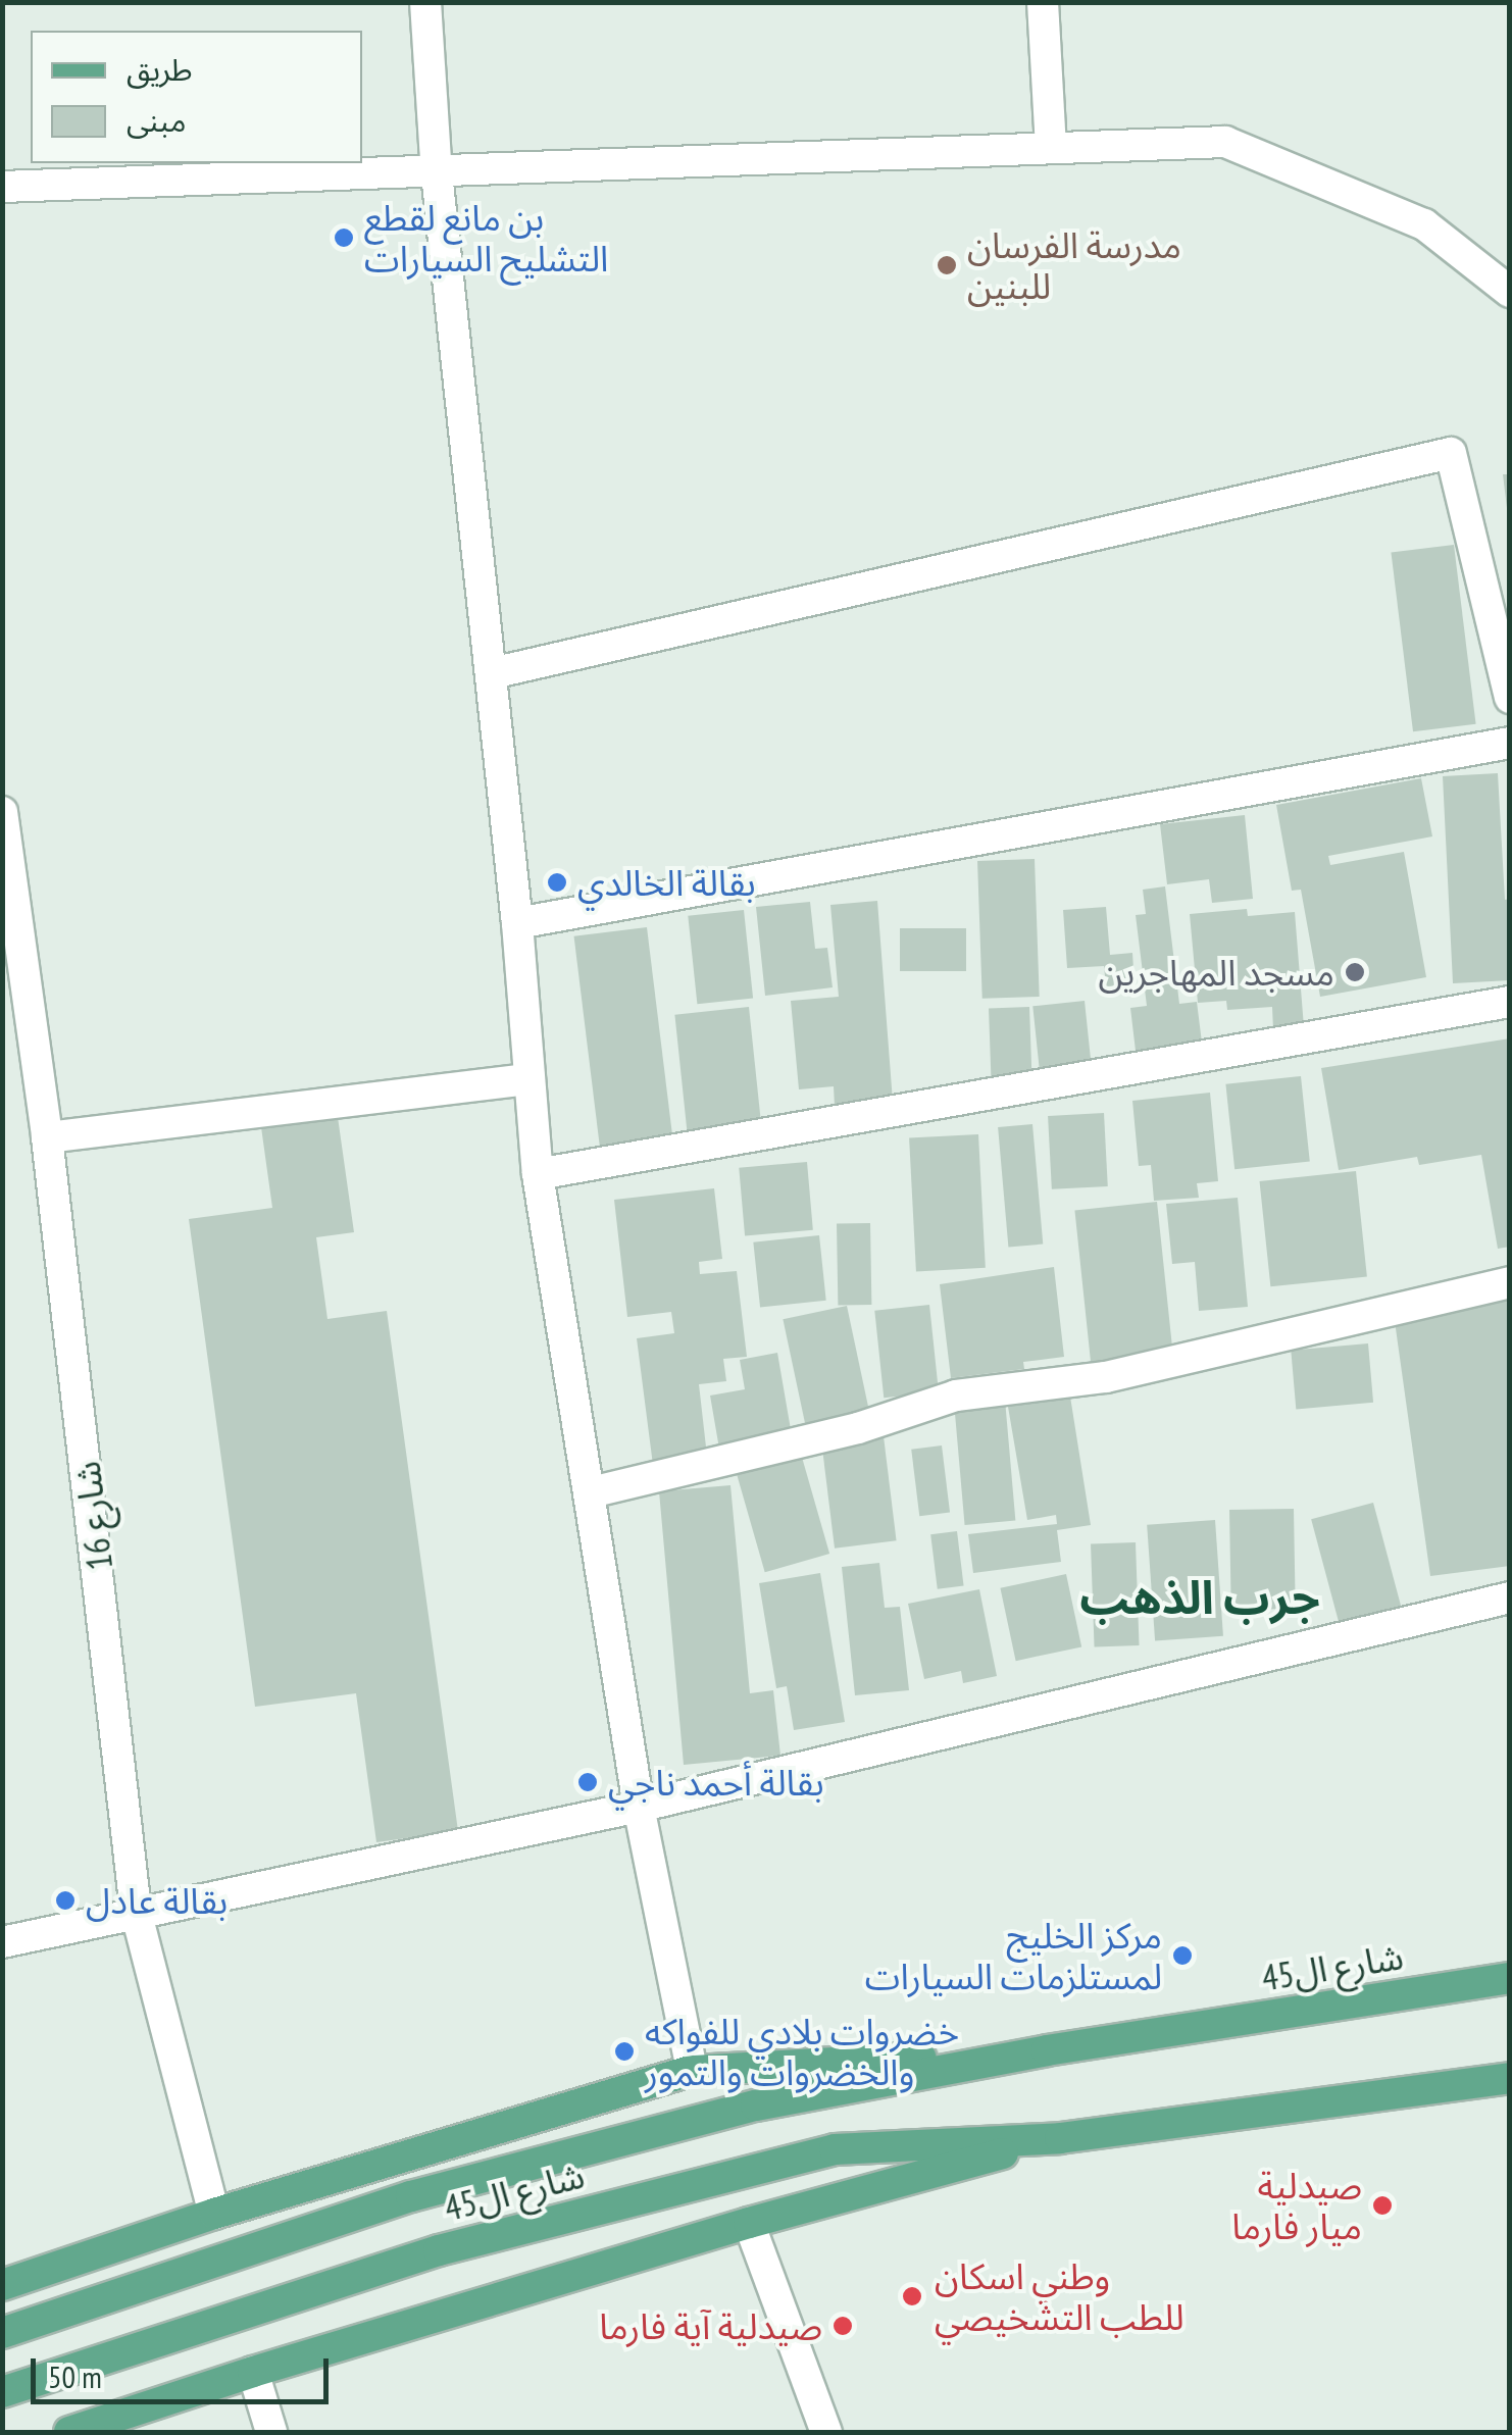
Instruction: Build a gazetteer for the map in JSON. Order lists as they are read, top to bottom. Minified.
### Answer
{"streets":{"main road":["شارع ال45"],"street":["شارع 16"]},"crossings":[["شارع 16","شارع ال45"]],"districts":["جرب الذهب"],"places":["بن مانع لقطع التشليح السيارات","مدرسة الفرسان للبنين","بقالة الخالدي","مسجد المهاجرين","بقالة أحمد ناجي","بقالة عادل","مركز الخليج لمستلزمات السيارات","خضروات بلادي للفواكه والخضروات والتمور","صيدلية ميار فارما","وطني اسكان للطب التشخيصي","صيدلية آية فارما"],"legend":["طريق","مبنى"],"scale_bar":"50 m"}
